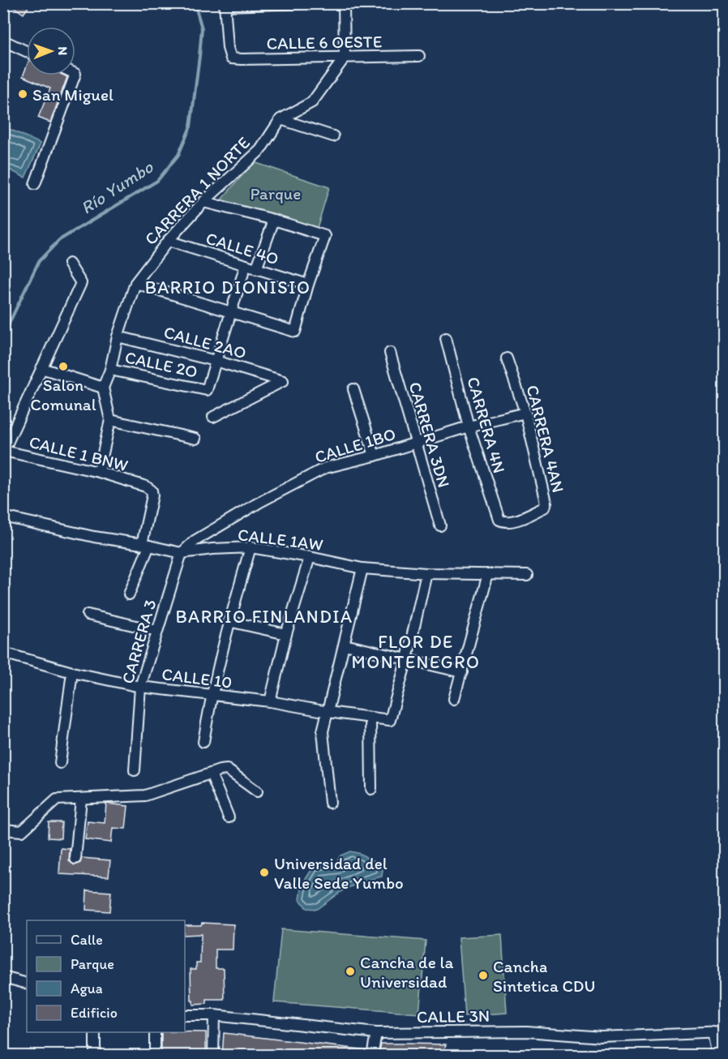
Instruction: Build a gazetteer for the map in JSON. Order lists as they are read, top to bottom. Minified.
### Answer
{"streets":{"street":["CALLE 6 OESTE","CARRERA 1 NORTE","CALLE 4O","CALLE 2AO","CALLE 2O","CARRERA 4N","CARRERA 3DN","CARRERA 4AN","CALLE 1BO","CALLE 1 BNW","CALLE 1AW","CARRERA 3","CALLE 10","CALLE 3N"]},"crossings":[["CALLE 6 OESTE","CARRERA 1 NORTE"],["CARRERA 1 NORTE","CALLE 4O"],["CARRERA 1 NORTE","CALLE 2AO"],["CARRERA 1 NORTE","CALLE 2O"],["CALLE 2AO","CALLE 2O"],["CARRERA 4N","CARRERA 4AN"],["CARRERA 4N","CALLE 1BO"],["CARRERA 3DN","CALLE 1BO"],["CARRERA 4AN","CALLE 1BO"],["CALLE 1BO","CALLE 1AW"],["CALLE 1BO","CARRERA 3"],["CALLE 1 BNW","CALLE 1AW"],["CALLE 1AW","CARRERA 3"],["CARRERA 3","CALLE 10"]],"districts":["BARRIO DIONISIO","BARRIO FINLANDIA","FLOR DE MONTENEGRO"],"water":["Río Yumbo"],"parks":["Parque"],"places":["San Miguel","Salon Comunal","Universidad del Valle Sede Yumbo","Cancha de la Universidad","Cancha Sintetica CDU"],"legend":["Calle","Parque","Agua","Edificio"],"north":"right"}
